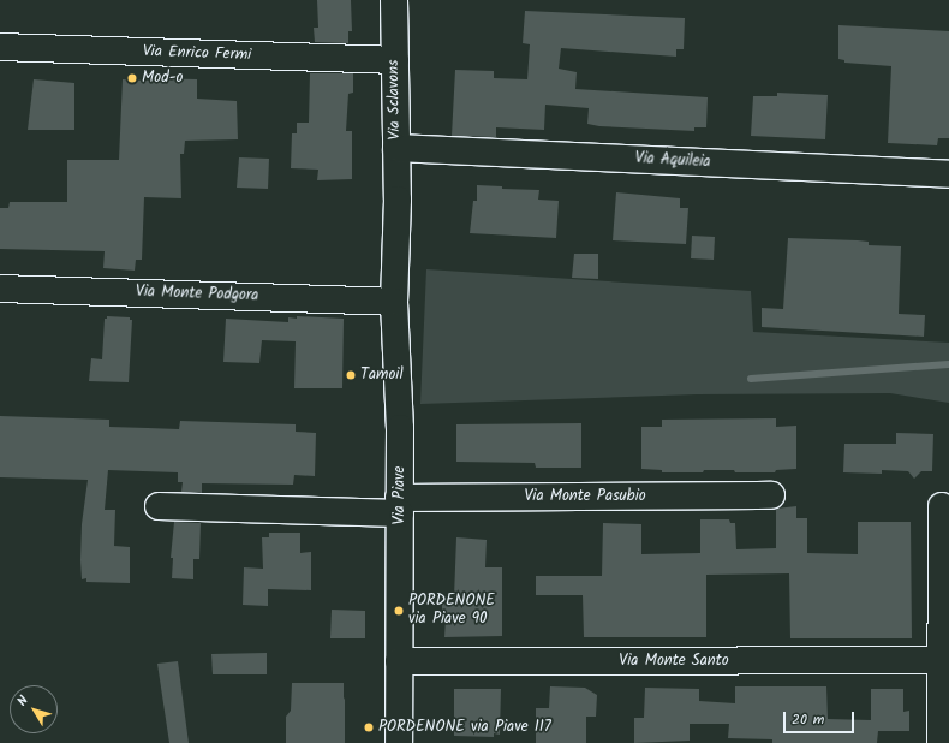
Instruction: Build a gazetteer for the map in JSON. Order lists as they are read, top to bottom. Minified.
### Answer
{"streets":{"street":["Via Enrico Fermi","Via Sclavons","Via Aquileia","Via Monte Podgora","Via Piave","Via Monte Pasubio","Via Monte Santo"]},"crossings":[["Via Enrico Fermi","Via Sclavons"],["Via Sclavons","Via Aquileia"],["Via Sclavons","Via Piave"],["Via Monte Podgora","Via Piave"],["Via Piave","Via Monte Pasubio"],["Via Piave","Via Monte Santo"]],"places":["Mod-o","Tamoil","PORDENONE via Piave 90","PORDENONE via Piave 117"],"scale_bar":"20 m","north":"top left"}
